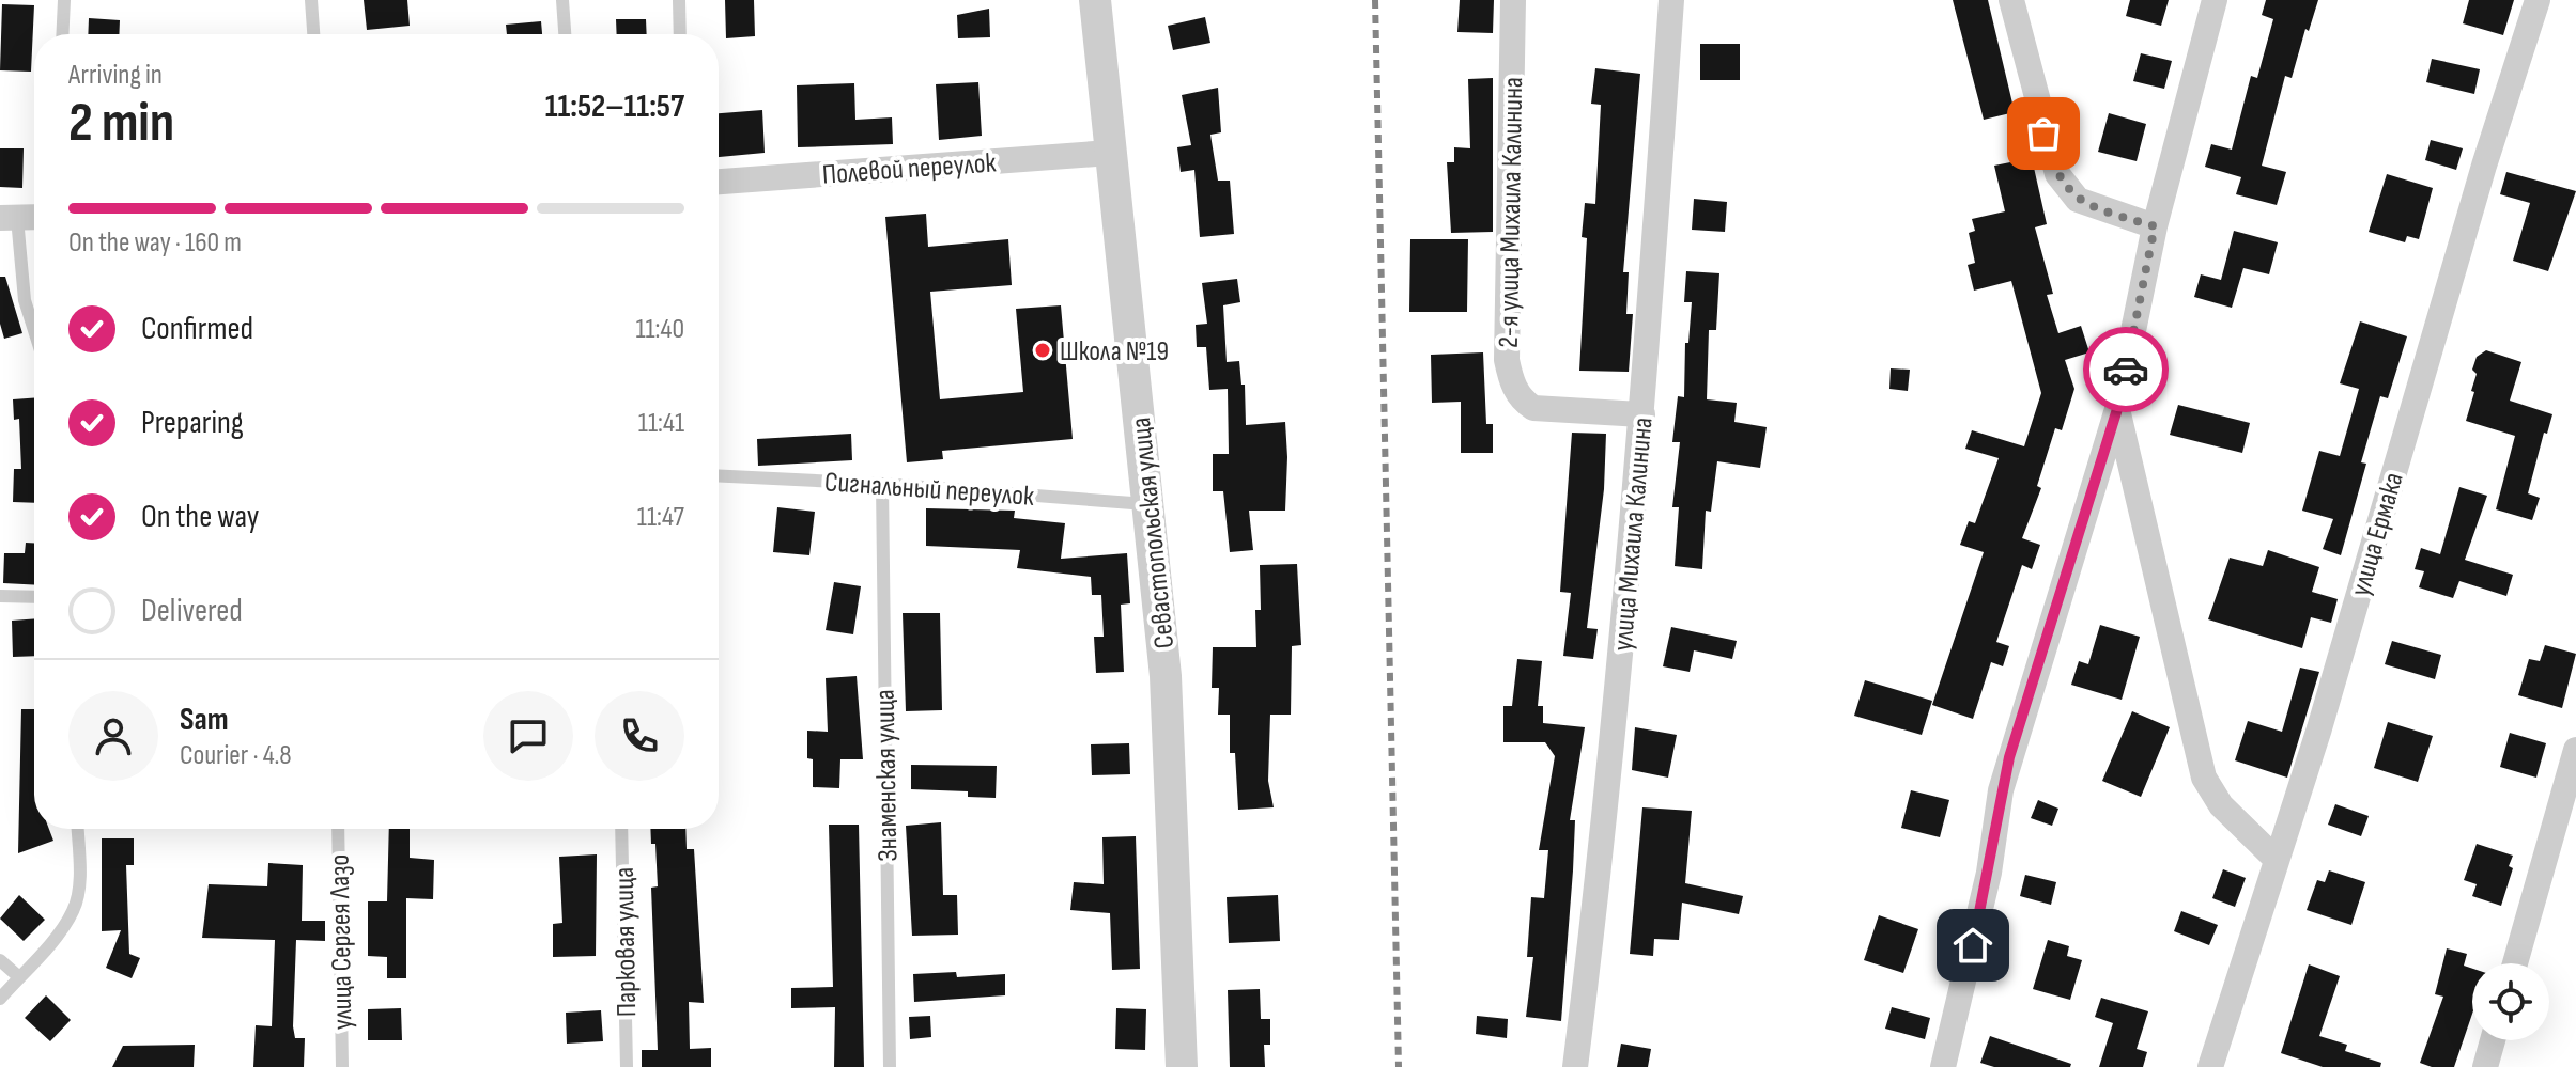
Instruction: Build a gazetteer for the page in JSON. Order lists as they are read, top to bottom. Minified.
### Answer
{"streets":{"street":["Полевой переулок","2-я улица Михаила Калинина","Севастопольская улица","улица Михаила Калинина","улица Ермака"],"lane":["Сигнальный переулок","Знаменская улица","улица Сергея Лазо","Парковая улица"]},"crossings":[["Полевой переулок","Севастопольская улица"],["2-я улица Михаила Калинина","улица Михаила Калинина"],["Сигнальный переулок","Севастопольская улица"],["Сигнальный переулок","Знаменская улица"]],"places":["Школа №19"],"page":{"heading":["2 min","Arriving in","11:52–11:57"],"panel":["Sam","Courier · 4.8"],"bar":"On the way · 160 m","list":[["Confirmed","11:40"],["Preparing","11:41"],["On the way","11:47"],"Delivered"]}}
